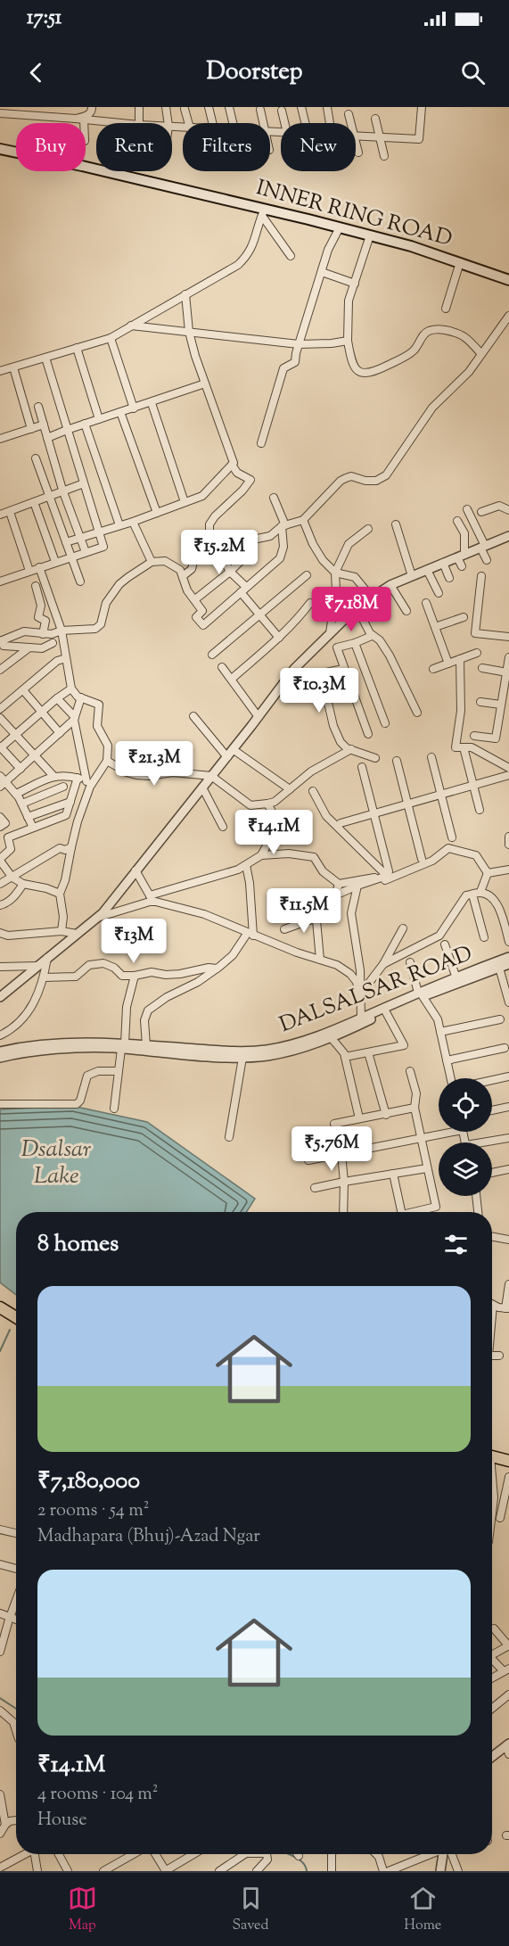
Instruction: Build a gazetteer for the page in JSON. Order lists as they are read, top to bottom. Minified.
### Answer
{"streets":{"main road":["INNER RING ROAD"],"street":["DALSALSAR ROAD"]},"water":["Dsalsar Lake"],"page":{"status":"17:51","header":"Doorstep","chip":["Buy","Rent","Filters","New"],"price":["₹15.2M","₹7.18M","₹10.3M","₹21.3M","₹14.1M","₹11.5M","₹13M","₹5.76M"],"heading":"8 homes","list":[{"name":"₹7,180,000","note":"2 rooms · 54 m² · Madhapara (Bhuj)-Azad Ngar"},{"name":"₹14.1M","note":"4 rooms · 104 m² · House"}],"tabs":["Map","Saved","Home"]}}
